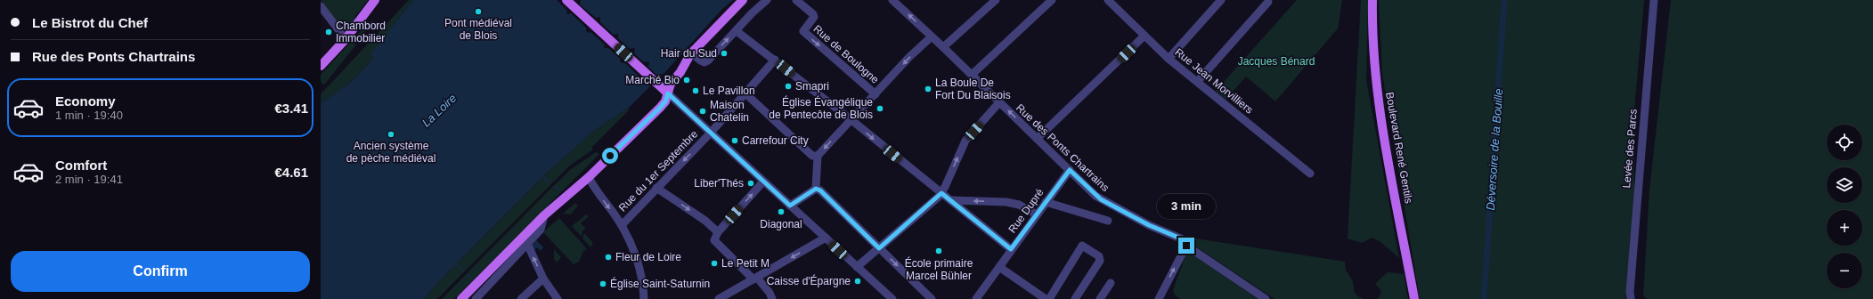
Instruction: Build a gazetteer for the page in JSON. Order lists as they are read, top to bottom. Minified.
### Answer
{"streets":{"main road":["Boulevard René Gentils"],"street":["Rue de Boulogne","Rue Jean Morvilliers","Rue des Ponts Chartrains","Levée des Parcs","Rue du 1er Septembre","Rue Dupré"]},"crossings":[["Rue des Ponts Chartrains","Rue Dupré"]],"water":["La Loire","Déversoire de la Bouille"],"parks":["Jacques Bénard"],"places":["Pont médiéval de Blois","Chambord Immobilier","Hair du Sud","Marché Bio","Smapri","La Boule De Fort Du Blaisois","Le Pavillon","Église Évangélique de Pentecôte de Blois","Maison Chatelin","Ancien système de pèche médiéval","Carrefour City","Liber'Thés","Diagonal","École primaire Marcel Bühler","Fleur de Loire","Le Petit M","Caisse d'Épargne","Église Saint-Saturnin"],"page":{"banner":["Le Bistrot du Chef","Rue des Ponts Chartrains"],"list":[{"name":"Economy","note":"1 min · 19:40","value":"€3.41"},{"name":"Comfort","note":"2 min · 19:41","value":"€4.61"}],"map_buttons":["+","−"],"bubble":"3 min","buttons":"Confirm"}}
